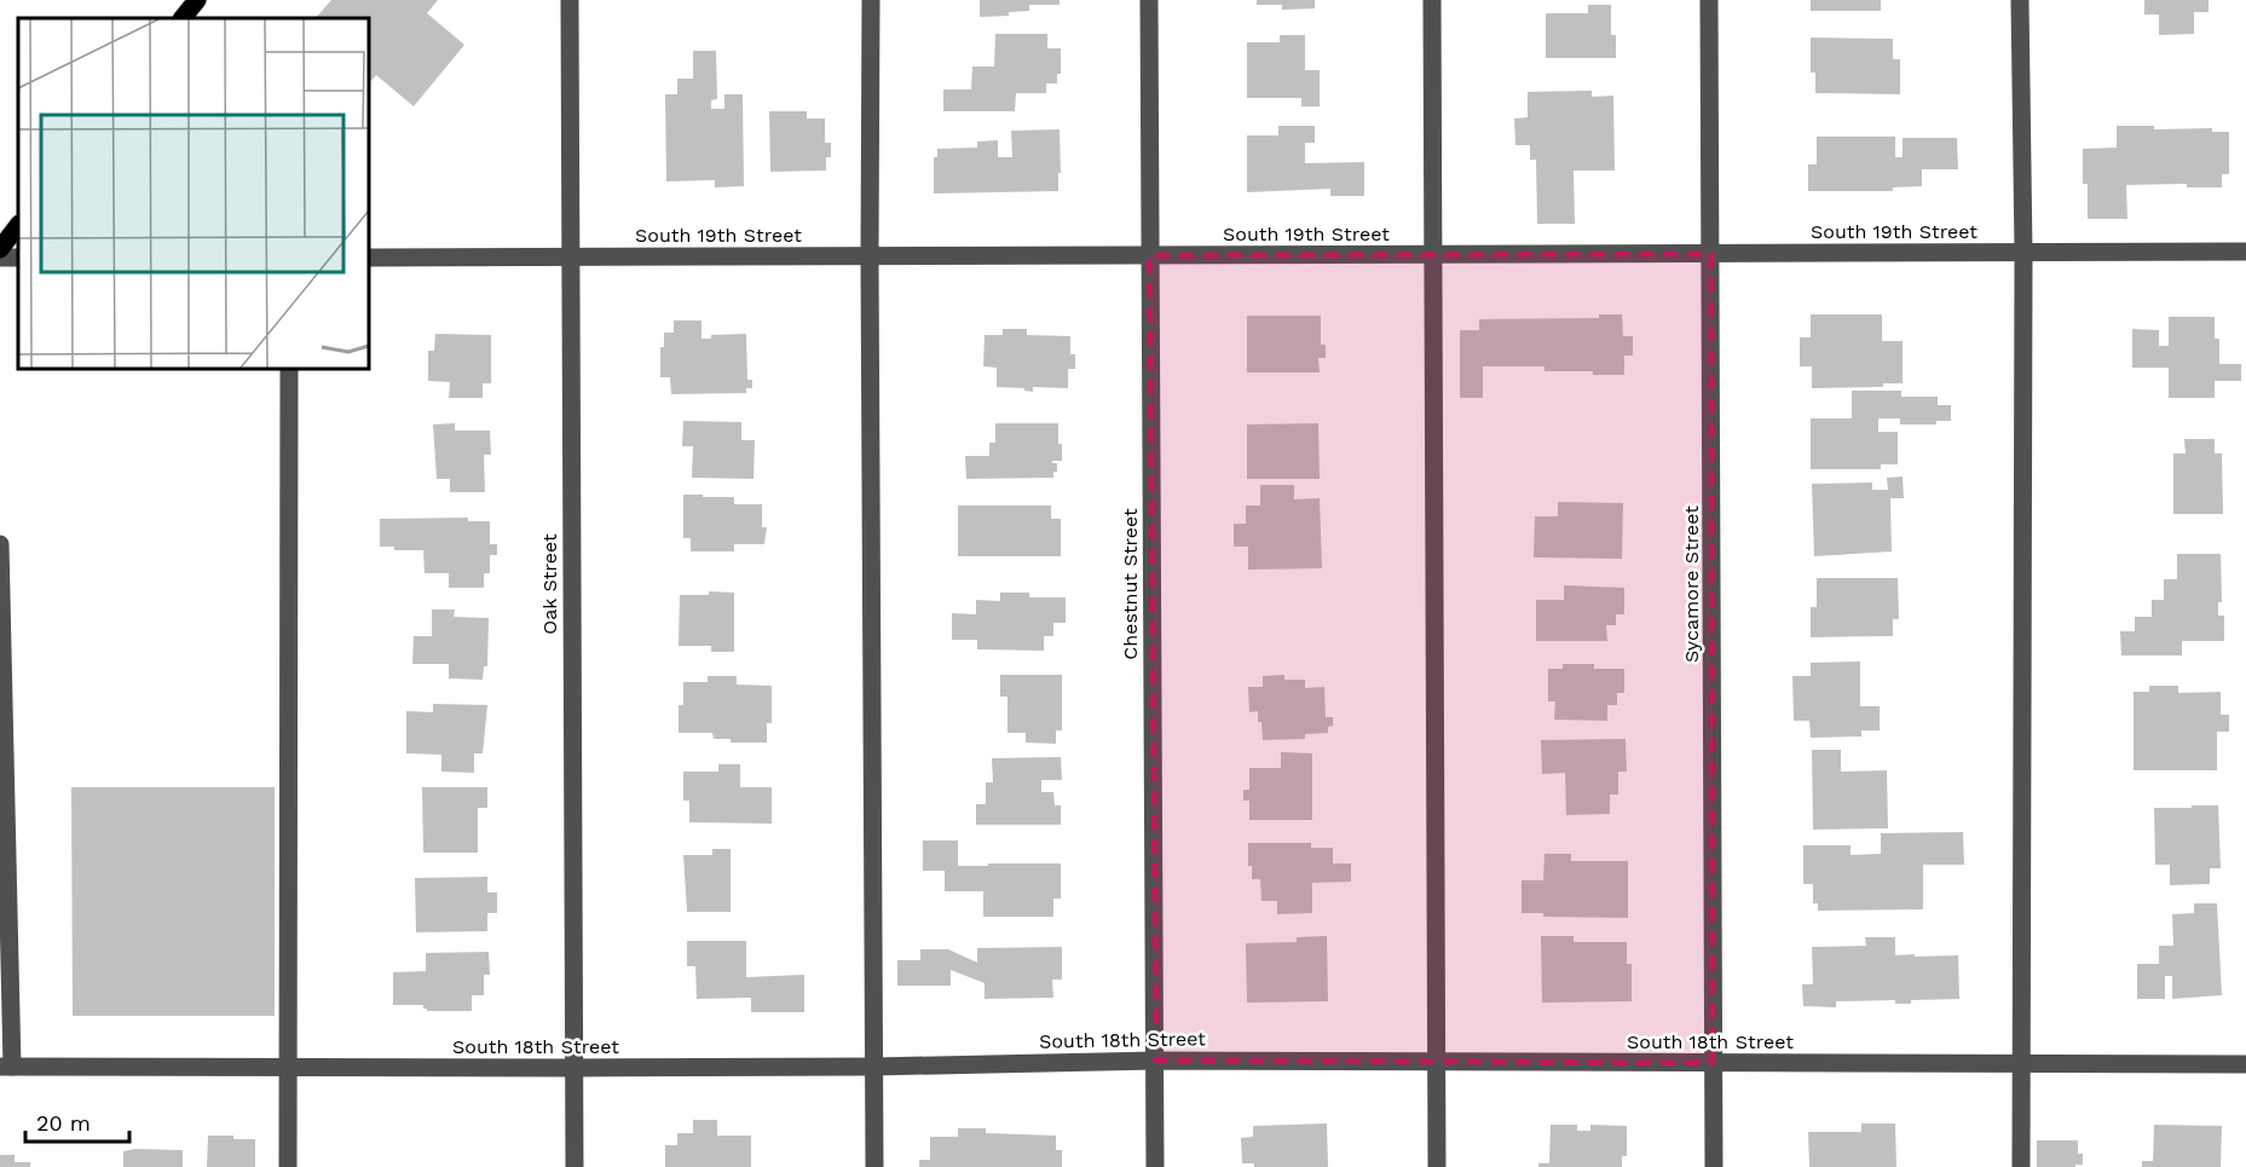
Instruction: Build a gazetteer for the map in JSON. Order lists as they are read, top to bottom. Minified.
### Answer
{"streets":{"street":["South 19th Street","Oak Street","Chestnut Street","Sycamore Street","South 18th Street"]},"crossings":[["South 19th Street","Oak Street"],["South 19th Street","Chestnut Street"],["South 19th Street","Sycamore Street"],["Oak Street","South 18th Street"],["Chestnut Street","South 18th Street"],["Sycamore Street","South 18th Street"]],"scale_bar":"20 m"}
